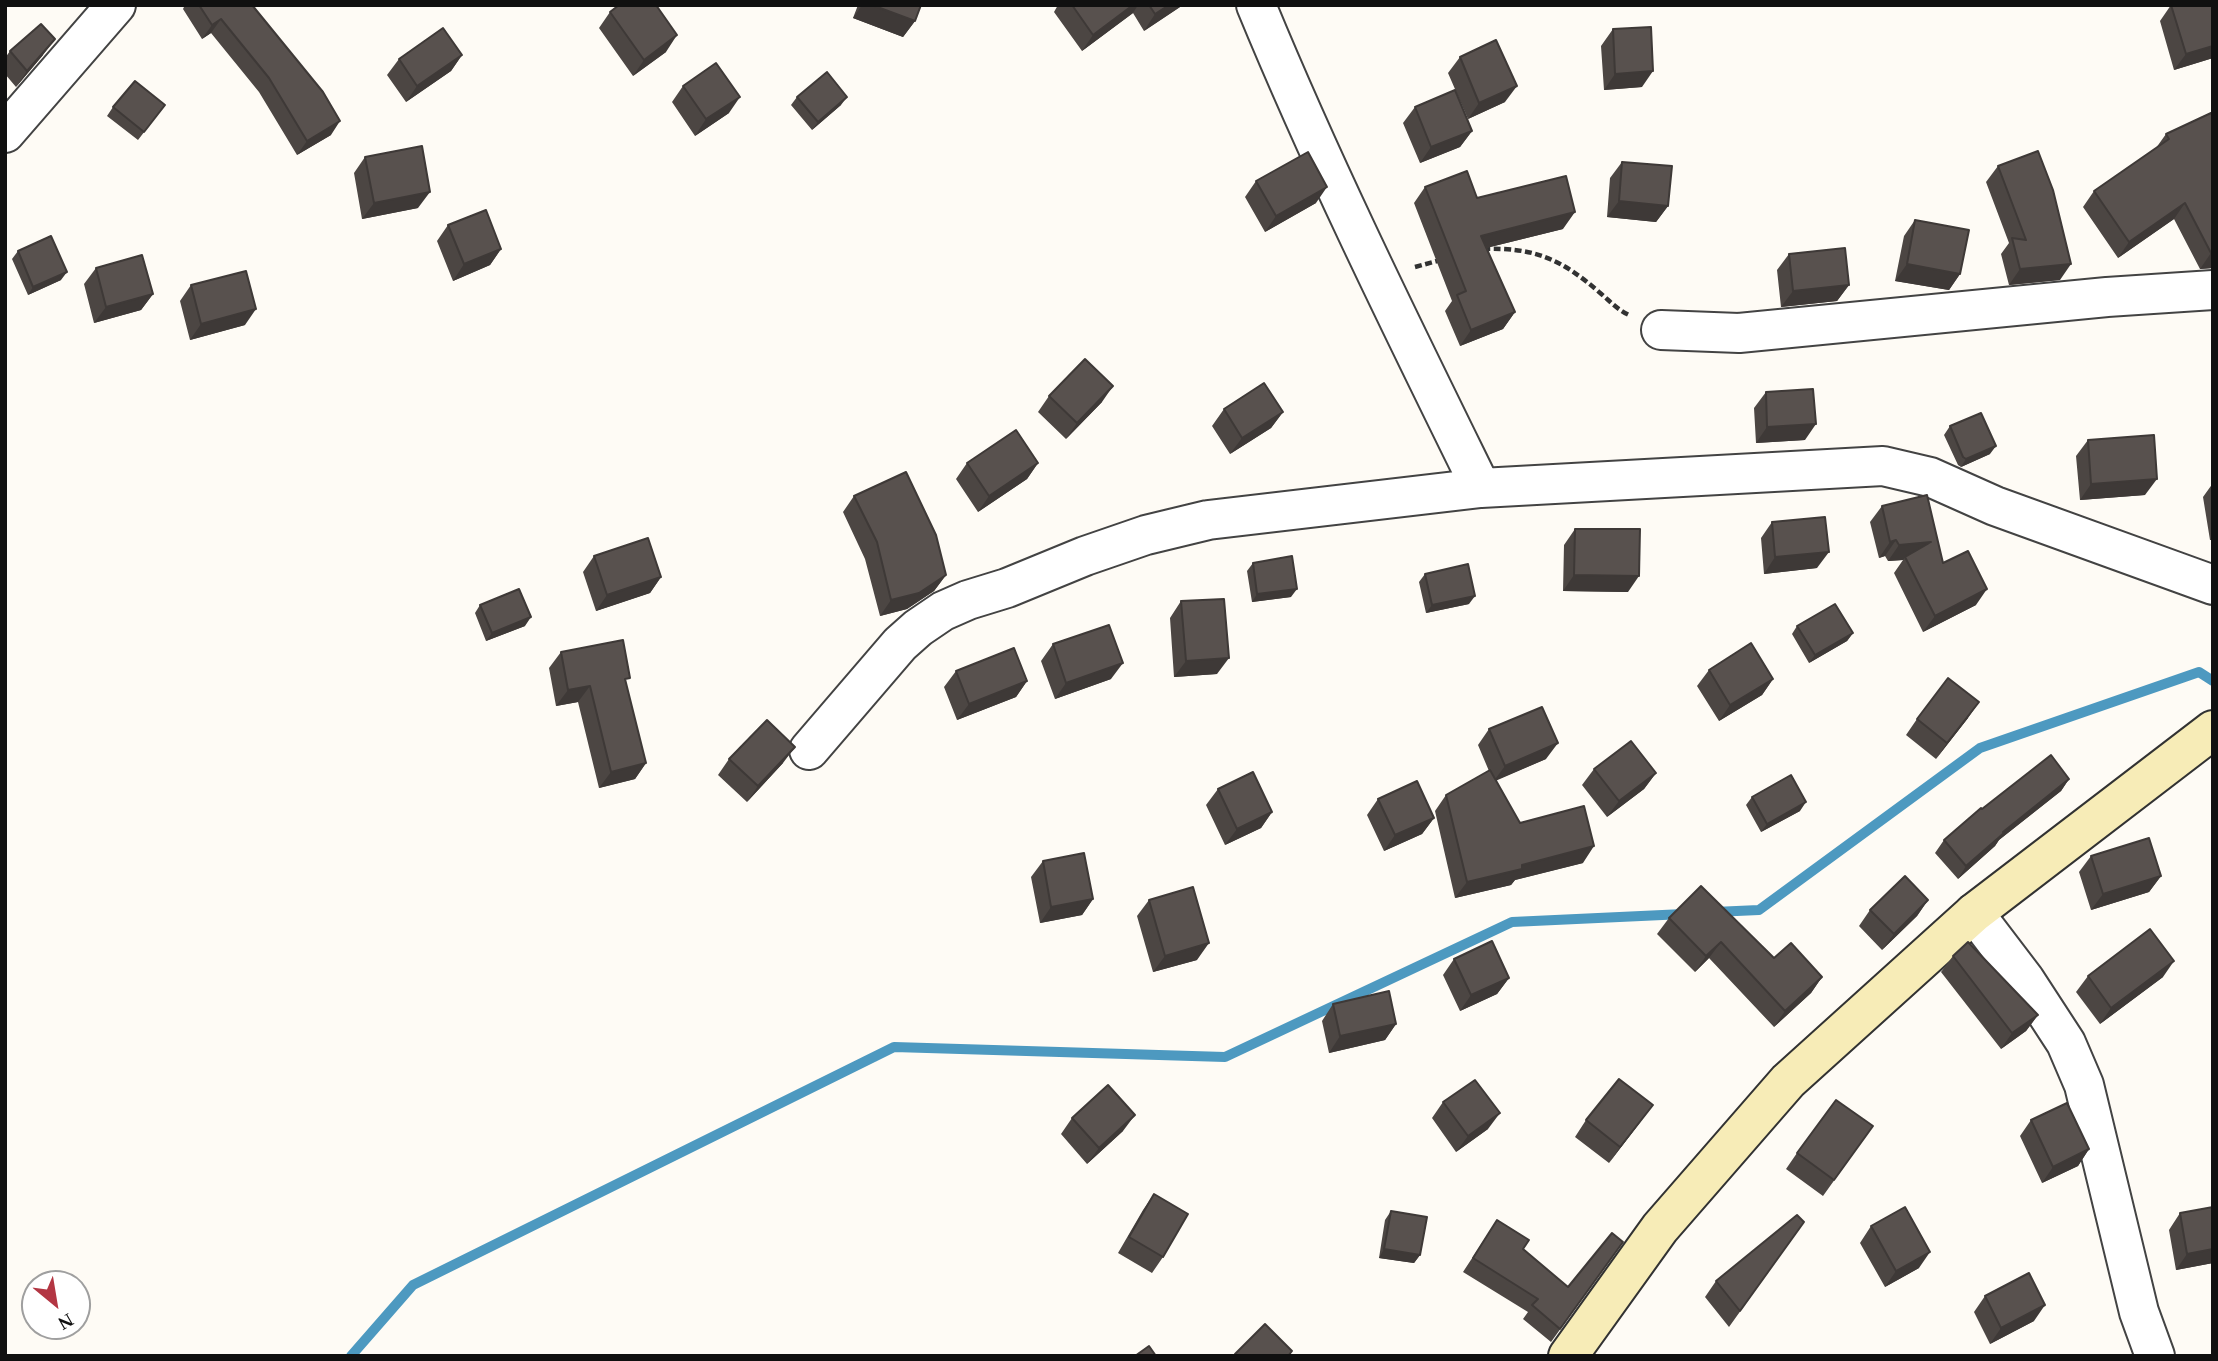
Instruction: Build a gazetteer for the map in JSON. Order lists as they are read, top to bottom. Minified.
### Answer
{"north":"bottom right"}
